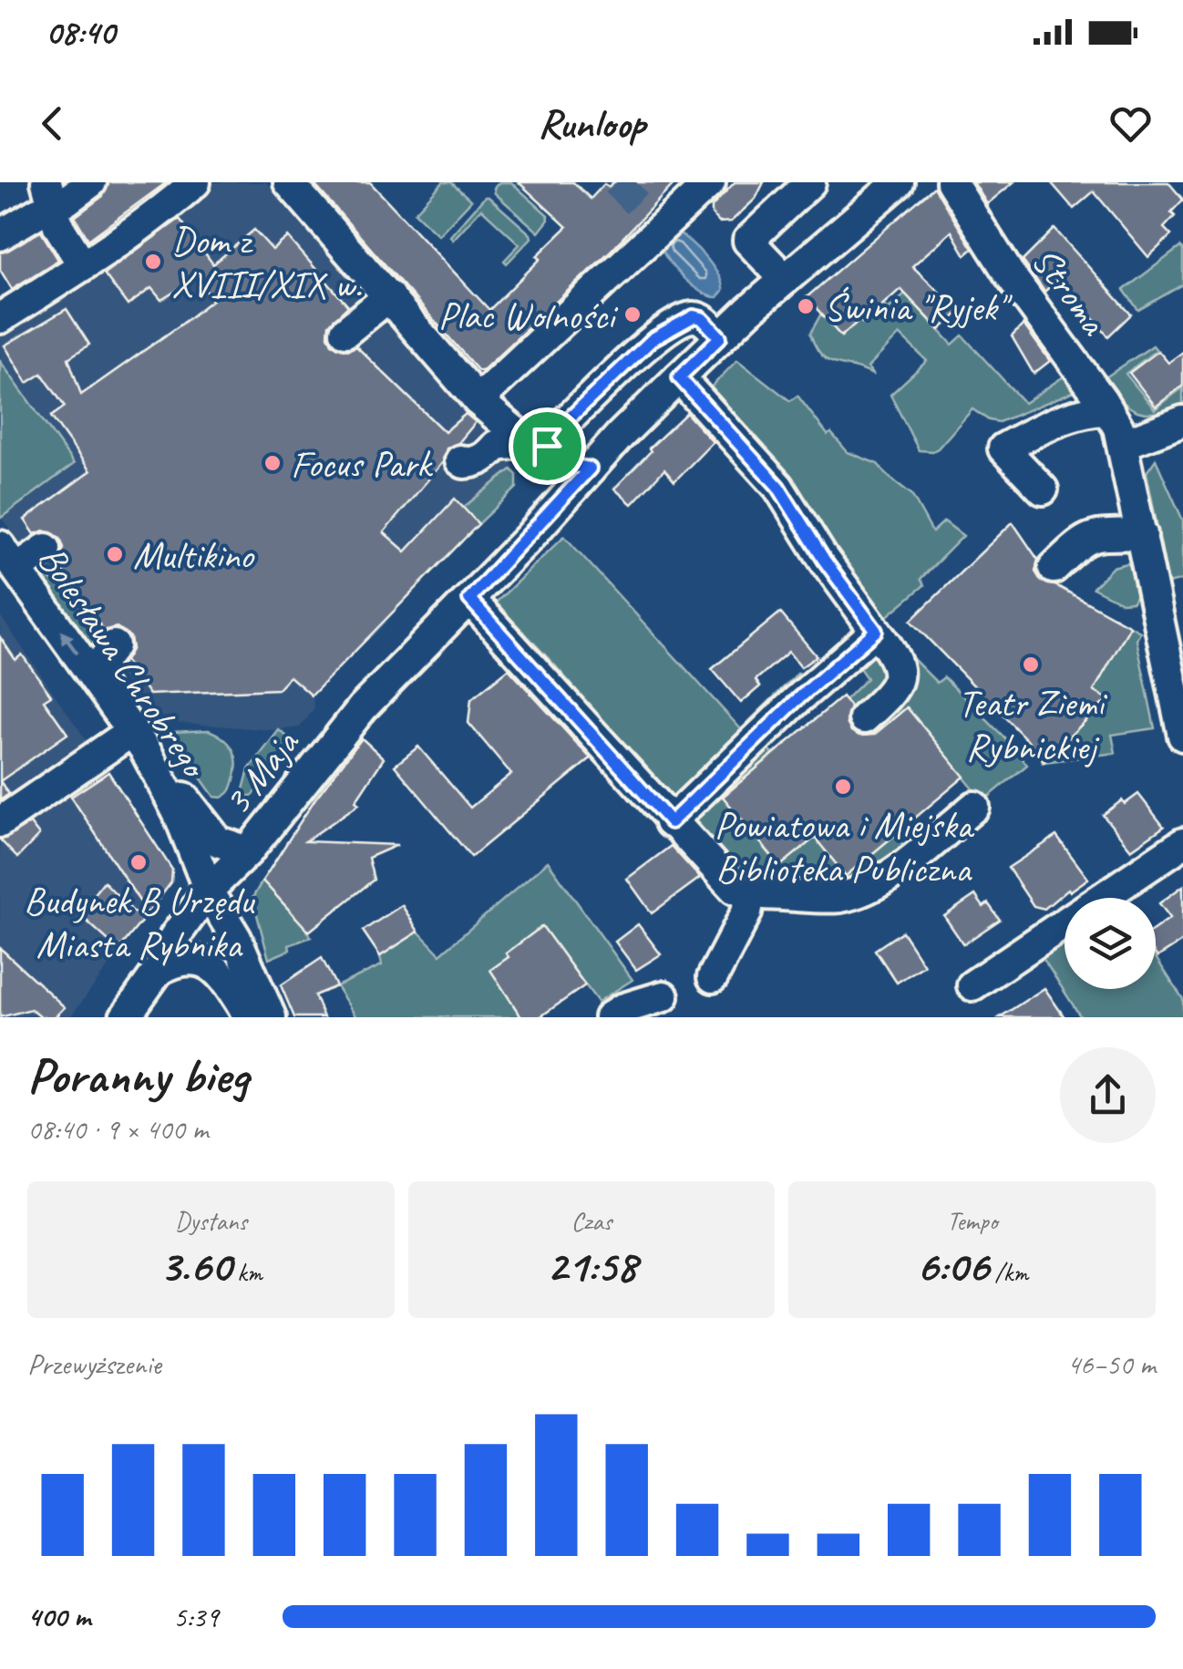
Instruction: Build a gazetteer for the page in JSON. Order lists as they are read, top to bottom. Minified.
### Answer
{"streets":{"street":["Stroma","Bolesława Chrobrego","3 Maja"]},"crossings":[["Bolesława Chrobrego","3 Maja"]],"places":["Dom z XVIII/XIX w.","Świnia \"Ryjek\"","Plac Wolności","Focus Park","Multikino","Teatr Ziemi Rybnickiej","Powiatowa i Miejska Biblioteka Publiczna","Budynek B Urzędu Miasta Rybnika"],"page":{"status":"08:40","header":"Runloop","heading":["Poranny bieg","08:40 · 9 × 400 m"],"stats":[["Dystans","3.60 km"],["Czas","21:58"],["Tempo","6:06 /km"]],"chart":["Przewyższenie","46–50 m"],"list":[{"name":"400 m","note":"5:39"}]}}
